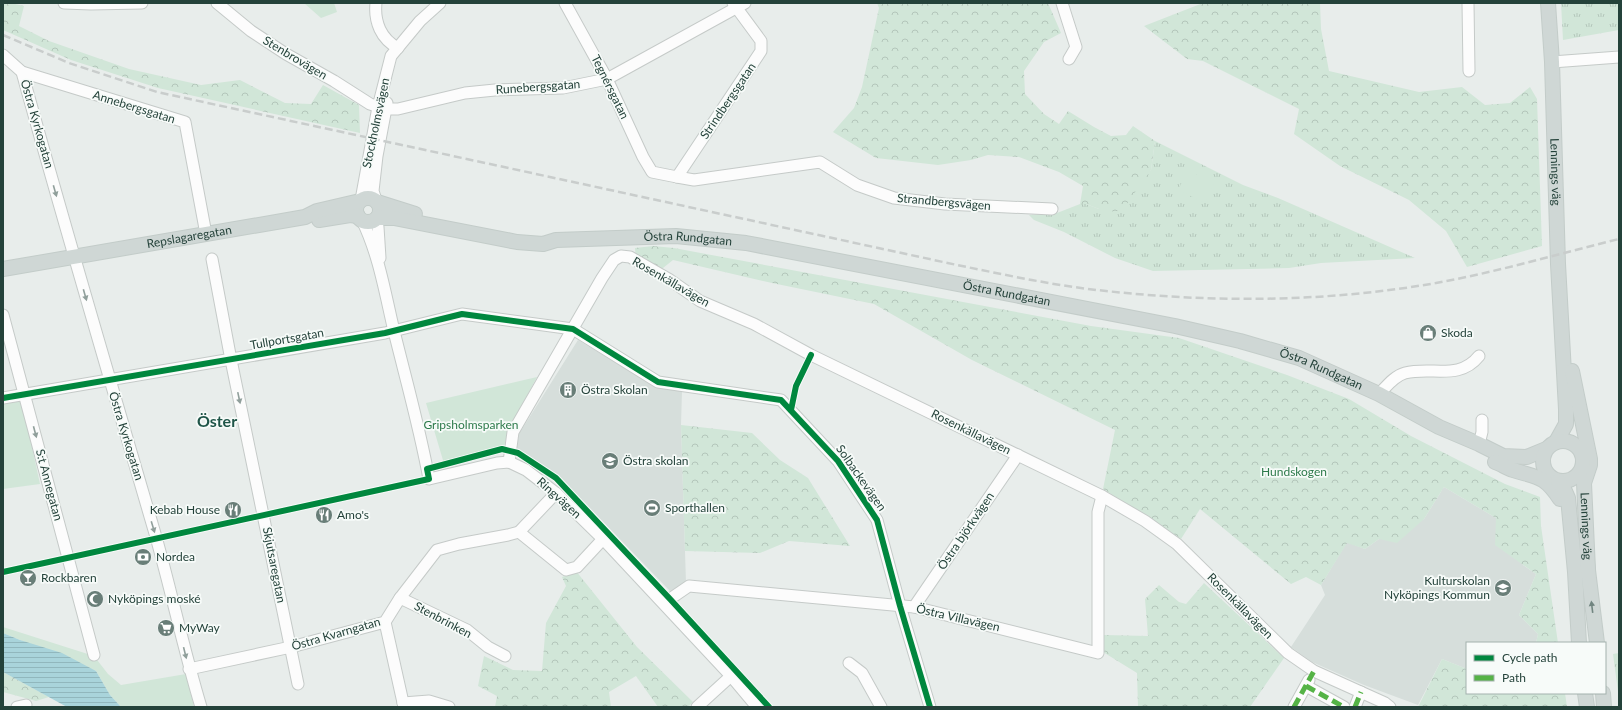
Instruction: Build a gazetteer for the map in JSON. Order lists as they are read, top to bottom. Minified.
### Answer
{"streets":{"main road":["Lennings väg","Repslagaregatan","Östra Rundgatan"],"street":["Stenbrovägen","Runebergsgatan","Tegnérsgatan","Strindbergsgatan","Annebergsgatan","Stockholmsvägen","Östra Kyrkogatan","Strandbergsvägen","Rosenkällavägen","Tullportsgatan","Solbackevägen","S:t Annegatan","Ringvägen","Östra björkvägen","Skjutsaregatan","Östra Villavägen","Stenbrinken","Östra Kvarngatan"]},"crossings":[["Stenbrovägen","Runebergsgatan"],["Stenbrovägen","Stockholmsvägen"],["Runebergsgatan","Tegnérsgatan"],["Runebergsgatan","Strindbergsgatan"],["Runebergsgatan","Stockholmsvägen"],["Tegnérsgatan","Strindbergsgatan"],["Tegnérsgatan","Strandbergsvägen"],["Strindbergsgatan","Strandbergsvägen"],["Annebergsgatan","Östra Kyrkogatan"],["Annebergsgatan","Repslagaregatan"],["Stockholmsvägen","Repslagaregatan"],["Stockholmsvägen","Östra Rundgatan"],["Östra Kyrkogatan","Repslagaregatan"],["Östra Kyrkogatan","Tullportsgatan"],["Östra Kyrkogatan","Östra Kvarngatan"],["Lennings väg","Östra Rundgatan"],["Repslagaregatan","Östra Rundgatan"],["Rosenkällavägen","Tullportsgatan"],["Rosenkällavägen","Solbackevägen"],["Rosenkällavägen","Ringvägen"],["Rosenkällavägen","Östra björkvägen"],["Rosenkällavägen","Östra Villavägen"],["Tullportsgatan","Solbackevägen"],["Tullportsgatan","S:t Annegatan"],["Tullportsgatan","Skjutsaregatan"],["Solbackevägen","Östra Villavägen"],["Ringvägen","Östra Villavägen"],["Östra björkvägen","Östra Villavägen"],["Skjutsaregatan","Östra Kvarngatan"],["Stenbrinken","Östra Kvarngatan"]],"one_way":["Östra Kyrkogatan","S:t Annegatan","Skjutsaregatan"],"districts":["Öster"],"parks":["Gripsholmsparken","Hundskogen"],"places":{"shop":["Skoda"],"building":["Östra Skolan"],"school or university":["Östra skolan","Kulturskolan Nyköpings Kommun"],"sports":["Sporthallen"],"restaurant":["Kebab House","Amo's"],"bank":["Nordea"],"bar":["Rockbaren"],"mosque":["Nyköpings moské"],"supermarket":["MyWay"]},"legend":["Cycle path","Path"]}
